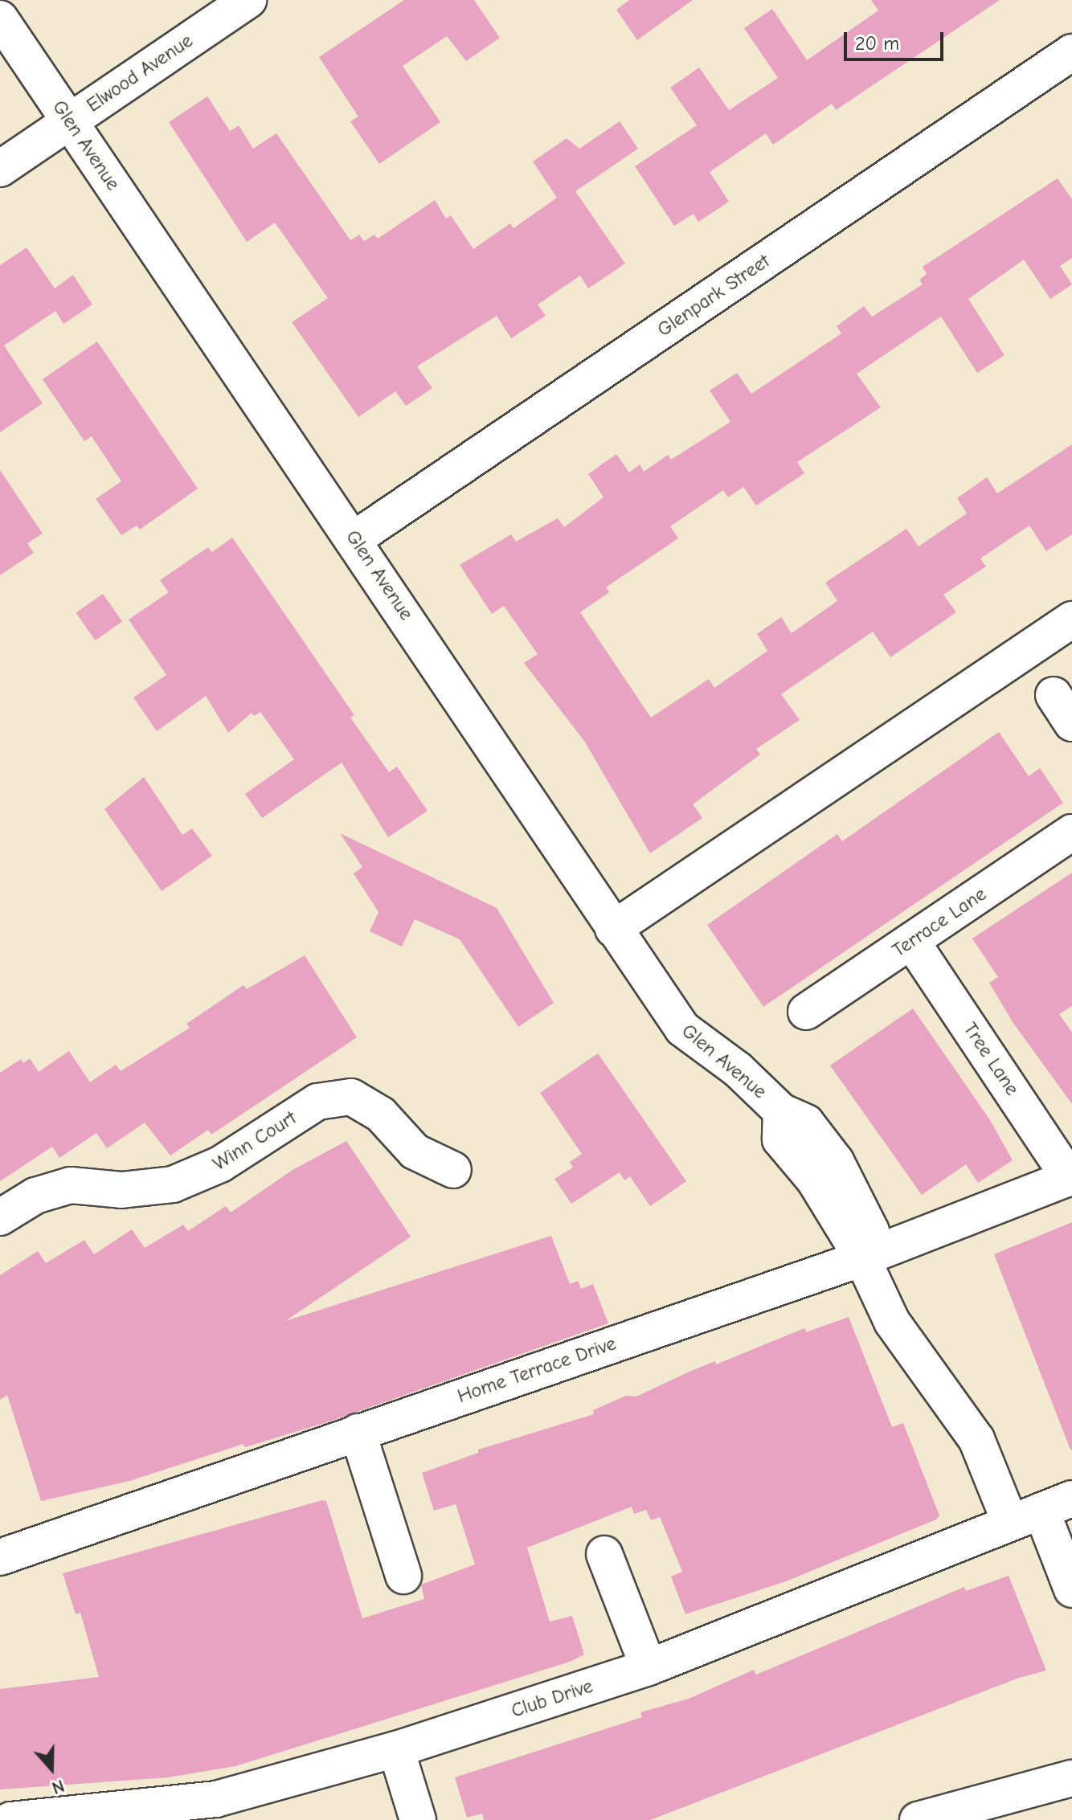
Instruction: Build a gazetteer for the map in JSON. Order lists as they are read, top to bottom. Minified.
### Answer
{"streets":{"main road":["Elwood Avenue","Glen Avenue","Glenpark Street","Terrace Lane","Tree Lane","Winn Court","Home Terrace Drive","Club Drive"]},"crossings":[["Elwood Avenue","Glen Avenue"],["Glen Avenue","Glenpark Street"],["Glen Avenue","Home Terrace Drive"],["Terrace Lane","Tree Lane"],["Tree Lane","Home Terrace Drive"]],"scale_bar":"20 m","north":"bottom"}
